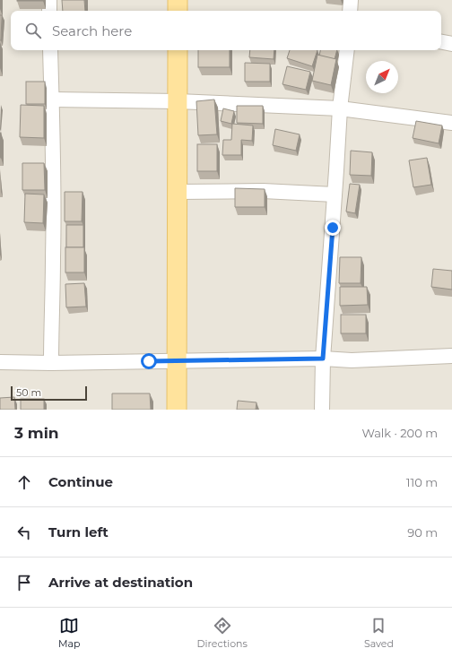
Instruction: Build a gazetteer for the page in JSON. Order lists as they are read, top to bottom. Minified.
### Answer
{"scale_bar":"50 m","north":"top right","page":{"search":"Search here","scale":"50 m","heading":["3 min","Walk · 200 m"],"list":[["Continue","110 m"],["Turn left","90 m"],"Arrive at destination"],"nav":["Map","Directions","Saved"]}}
